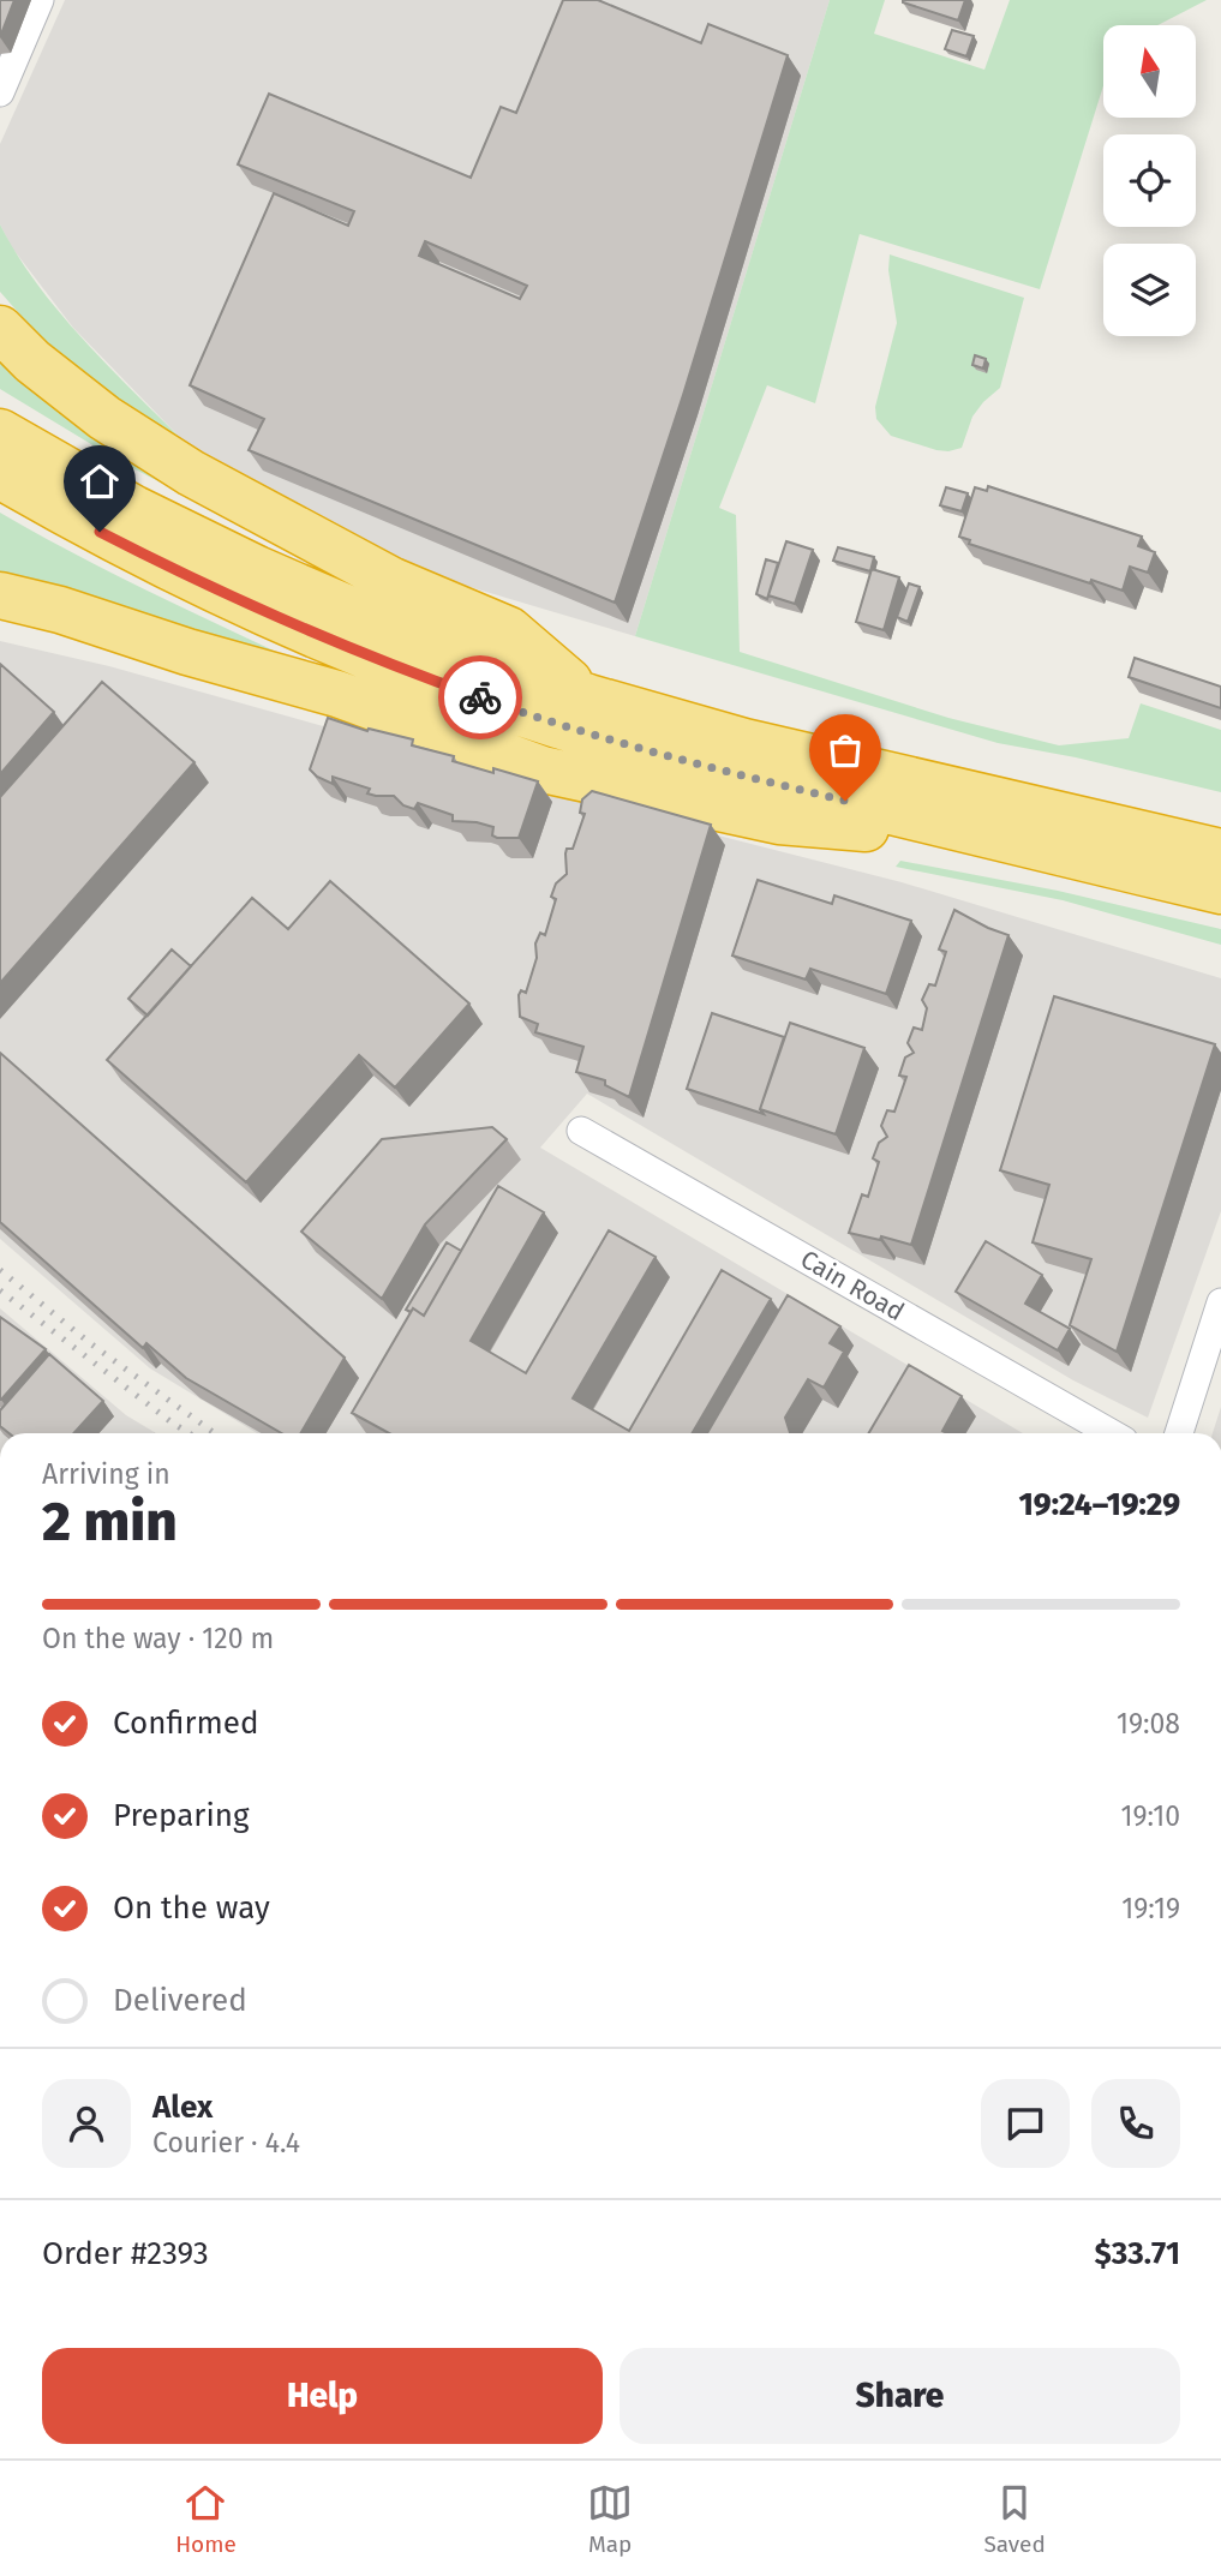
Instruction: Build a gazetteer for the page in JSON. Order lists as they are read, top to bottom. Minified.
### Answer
{"streets":{"street":["Cain Road"]},"north":"top","page":{"heading":["2 min","Arriving in","19:24–19:29"],"panel":["Alex","Courier · 4.4","Order #2393","$33.71"],"bar":"On the way · 120 m","list":[["Confirmed","19:08"],["Preparing","19:10"],["On the way","19:19"],"Delivered"],"buttons":["Help","Share"],"tabs":["Home","Map","Saved"]}}
